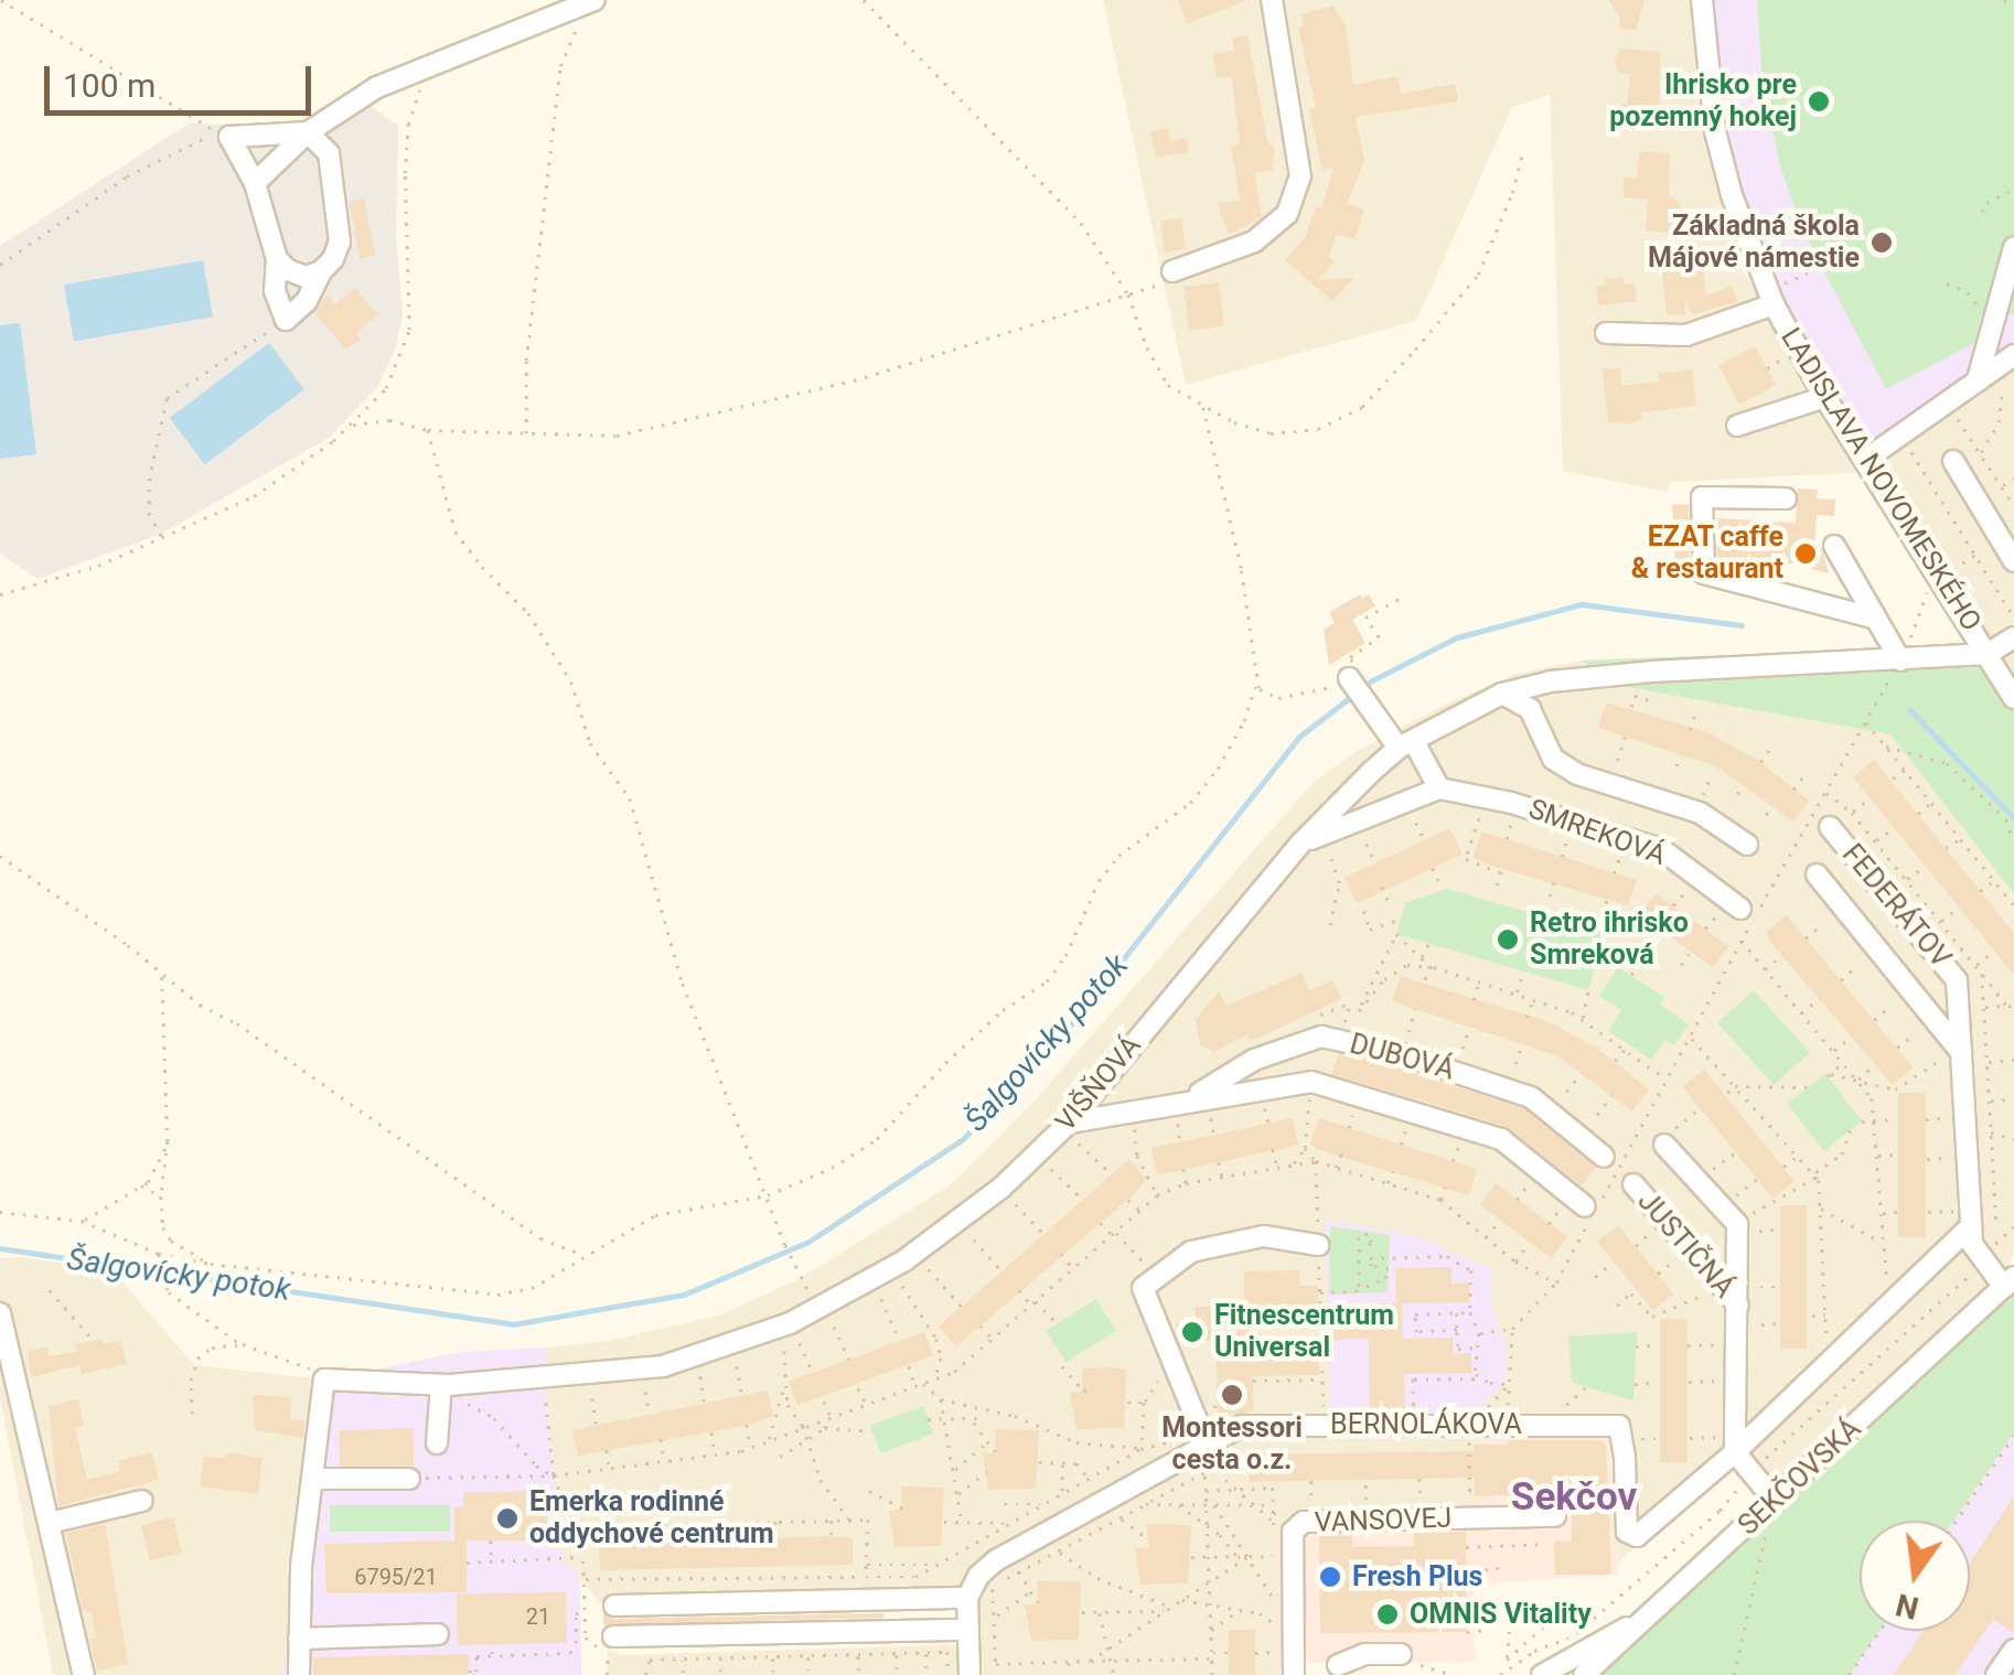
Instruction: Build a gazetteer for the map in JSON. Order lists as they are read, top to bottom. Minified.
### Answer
{"streets":{"street":["LADISLAVA NOVOMESKÉHO","SMREKOVÁ","FEDERÁTOV","DUBOVÁ","VIŠŇOVÁ","JUSTIČNÁ","BERNOLÁKOVA","SEKČOVSKÁ","VANSOVEJ"]},"crossings":[["LADISLAVA NOVOMESKÉHO","VIŠŇOVÁ"],["FEDERÁTOV","SEKČOVSKÁ"],["DUBOVÁ","VIŠŇOVÁ"]],"districts":["Sekčov"],"water":["Šalgovícky potok"],"places":["Ihrisko pre pozemný hokej","Základná škola Májové námestie","EZAT caffe & restaurant","Retro ihrisko Smreková","Fitnescentrum Universal","Montessori cesta o.z.","Emerka rodinné oddychové centrum","Fresh Plus","OMNIS Vitality"],"house_numbers":["6795/21","21"],"scale_bar":"100 m","north":"bottom"}
